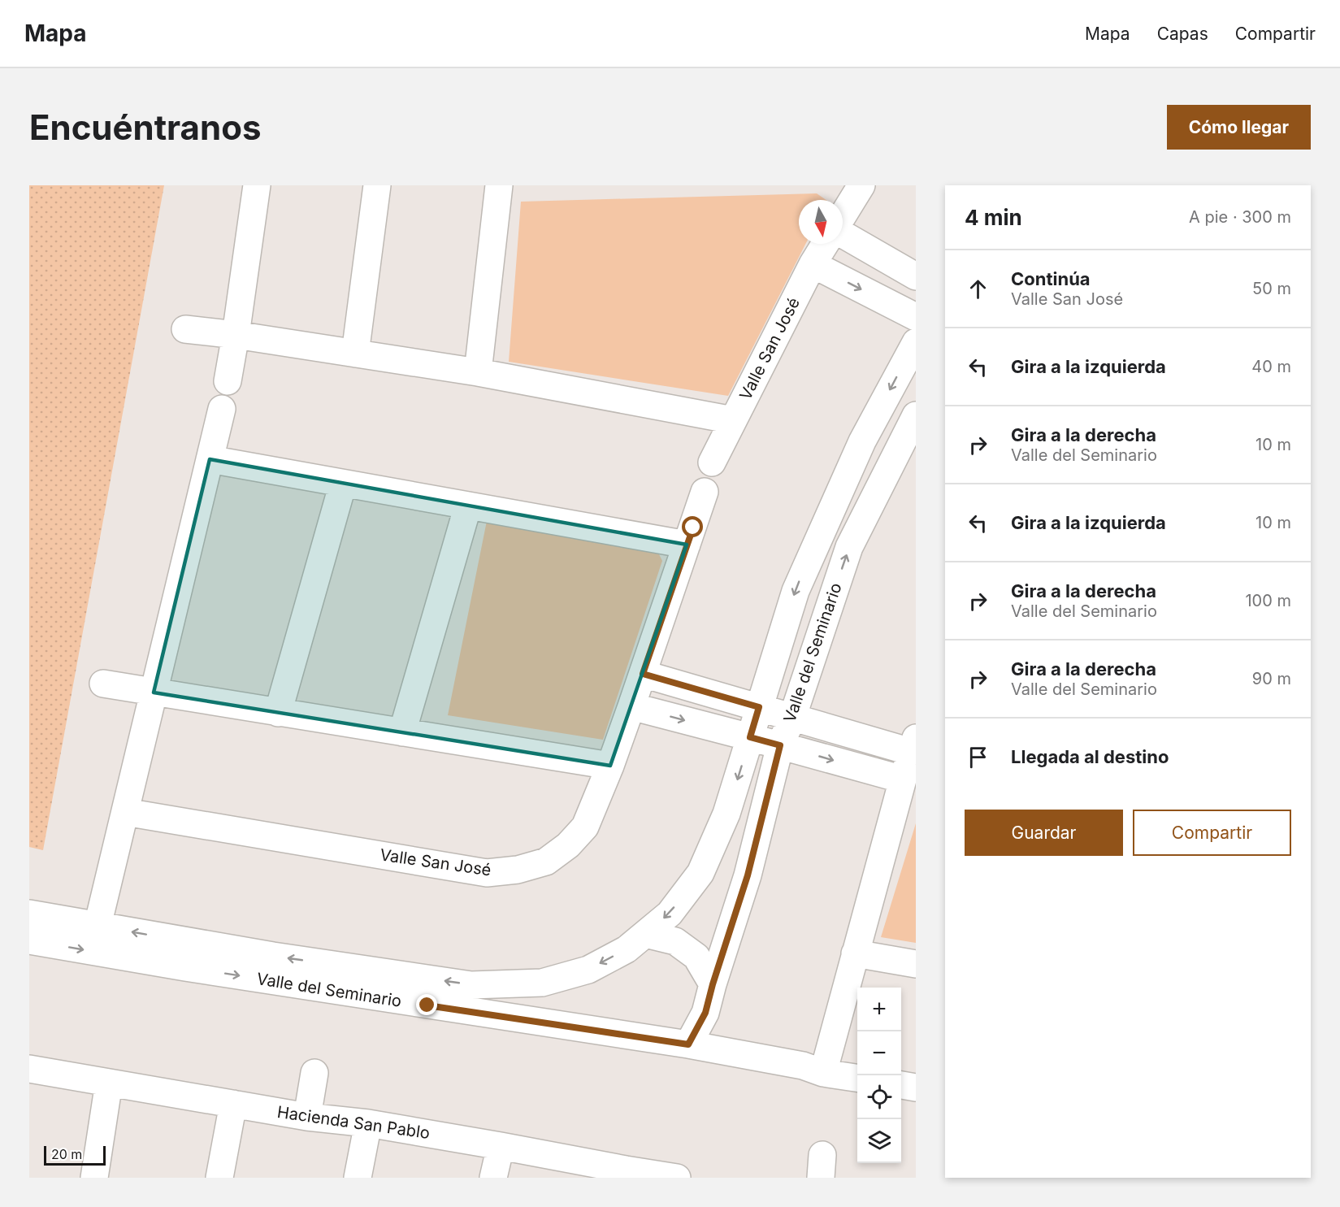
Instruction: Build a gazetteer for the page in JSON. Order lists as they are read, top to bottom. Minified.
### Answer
{"streets":{"street":["Valle San José","Valle del Seminario","Hacienda San Pablo"]},"scale_bar":"20 m","north":"bottom","page":{"header":"Mapa","nav":["Mapa","Capas","Compartir"],"buttons":["Cómo llegar",["Guardar","Compartir"]],"title":"Encuéntranos","heading":["4 min","A pie · 300 m"],"list":[["Continúa","Valle San José","50 m"],["Gira a la izquierda","40 m"],["Gira a la derecha","Valle del Seminario","10 m"],["Gira a la izquierda","10 m"],["Gira a la derecha","Valle del Seminario","100 m"],["Gira a la derecha","Valle del Seminario","90 m"],"Llegada al destino"],"map_buttons":["+","−"],"scale":"20 m"}}
